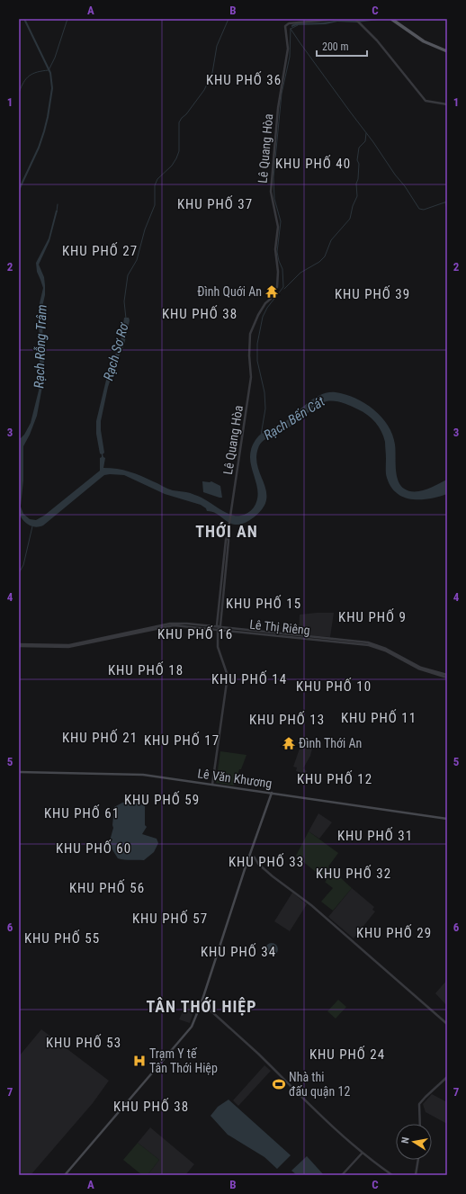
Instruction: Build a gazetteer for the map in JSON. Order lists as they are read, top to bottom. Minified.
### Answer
{"streets":{"main road":["Lê Văn Khương"],"street":["Lê Quang Hòa","Lê Thị Riêng"]},"crossings":[["Lê Quang Hòa","Lê Thị Riêng"]],"districts":["KHU PHỐ 36","KHU PHỐ 40","KHU PHỐ 37","KHU PHỐ 27","KHU PHỐ 39","KHU PHỐ 38","THỚI AN","KHU PHỐ 15","KHU PHỐ 9","KHU PHỐ 16","KHU PHỐ 18","KHU PHỐ 14","KHU PHỐ 10","KHU PHỐ 11","KHU PHỐ 13","KHU PHỐ 21","KHU PHỐ 17","KHU PHỐ 12","KHU PHỐ 59","KHU PHỐ 61","KHU PHỐ 31","KHU PHỐ 60","KHU PHỐ 33","KHU PHỐ 32","KHU PHỐ 56","KHU PHỐ 57","KHU PHỐ 29","KHU PHỐ 55","KHU PHỐ 34","TÂN THỚI HIỆP","KHU PHỐ 53","KHU PHỐ 24","KHU PHỐ 38"],"water":["Rạch Rỗng Trâm","Rạch Sơ Rơ","Rạch Bến Cát"],"places":{"temple":["Đình Quới An","Đình Thới An"],"hospital":["Trạm Y tế Tân Thới Hiệp"],"sports":["Nhà thi đấu quận 12"]},"scale_bar":"200 m","north":"left","grid":{"columns":["A","B","C"],"rows":["1","2","3","4","5","6","7"]}}
